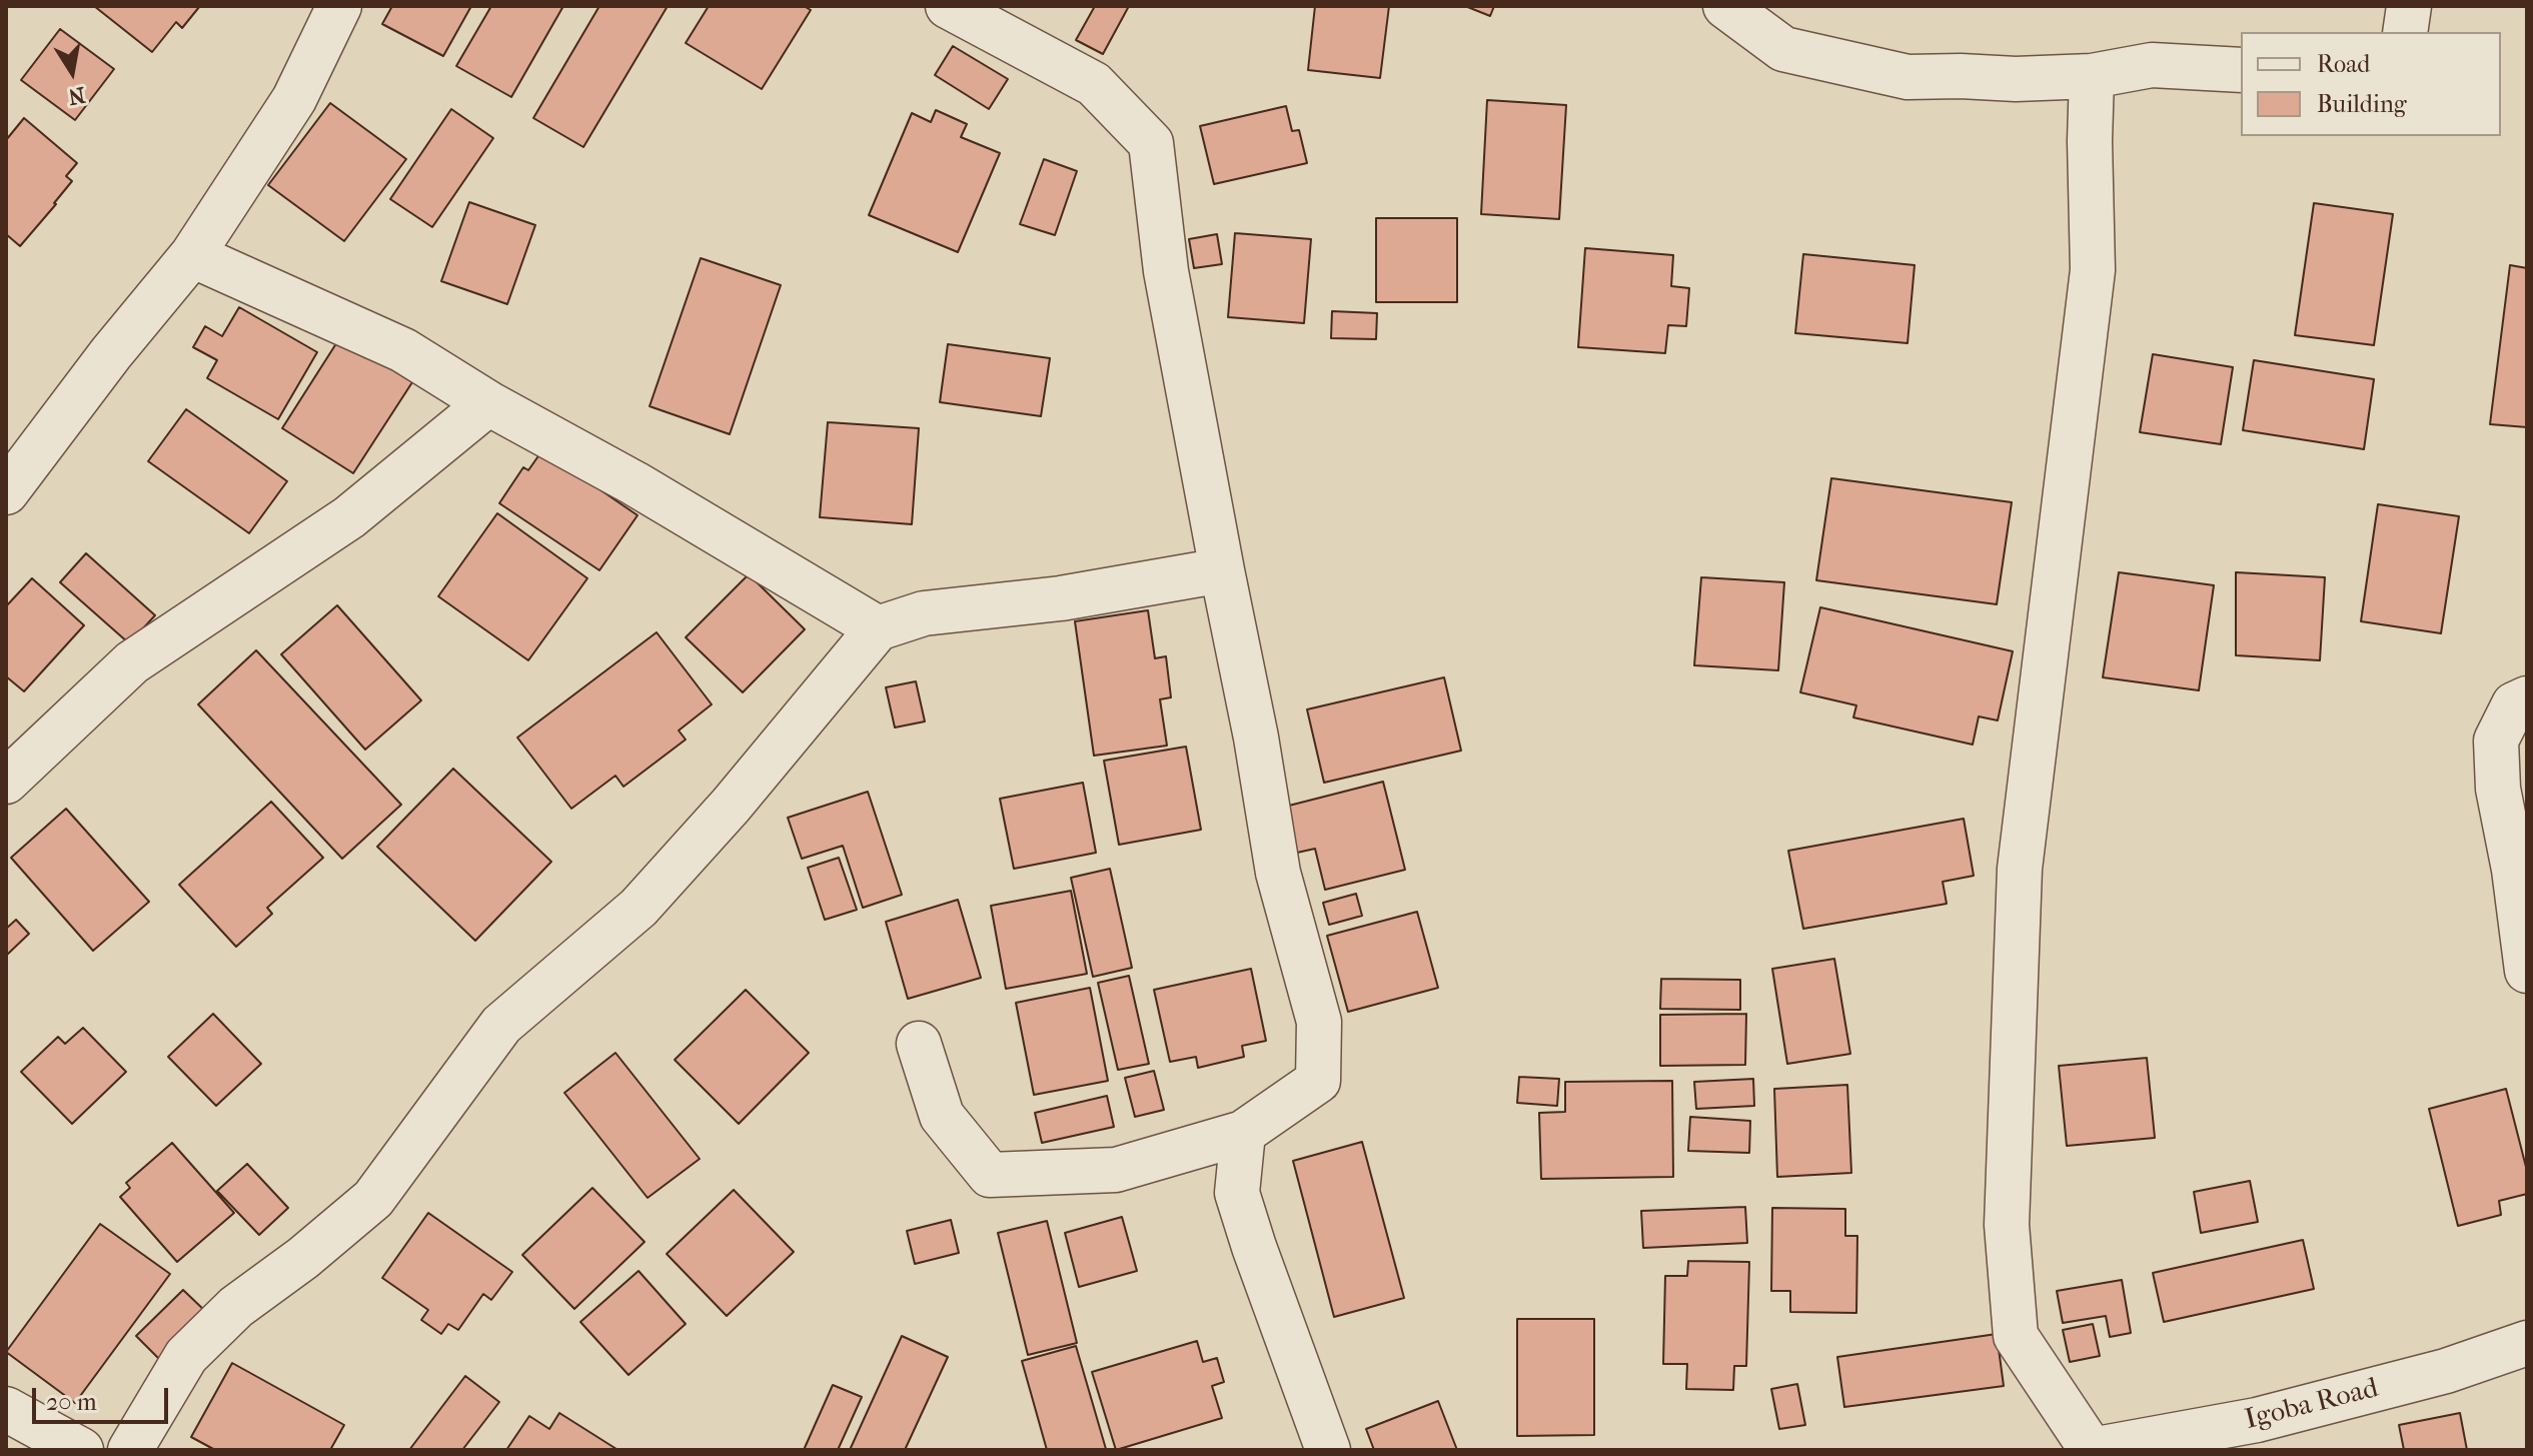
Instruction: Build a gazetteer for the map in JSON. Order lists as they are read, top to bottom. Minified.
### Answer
{"streets":{"street":["Igoba Road"]},"legend":["Road","Building"],"scale_bar":"20 m","north":"bottom"}
